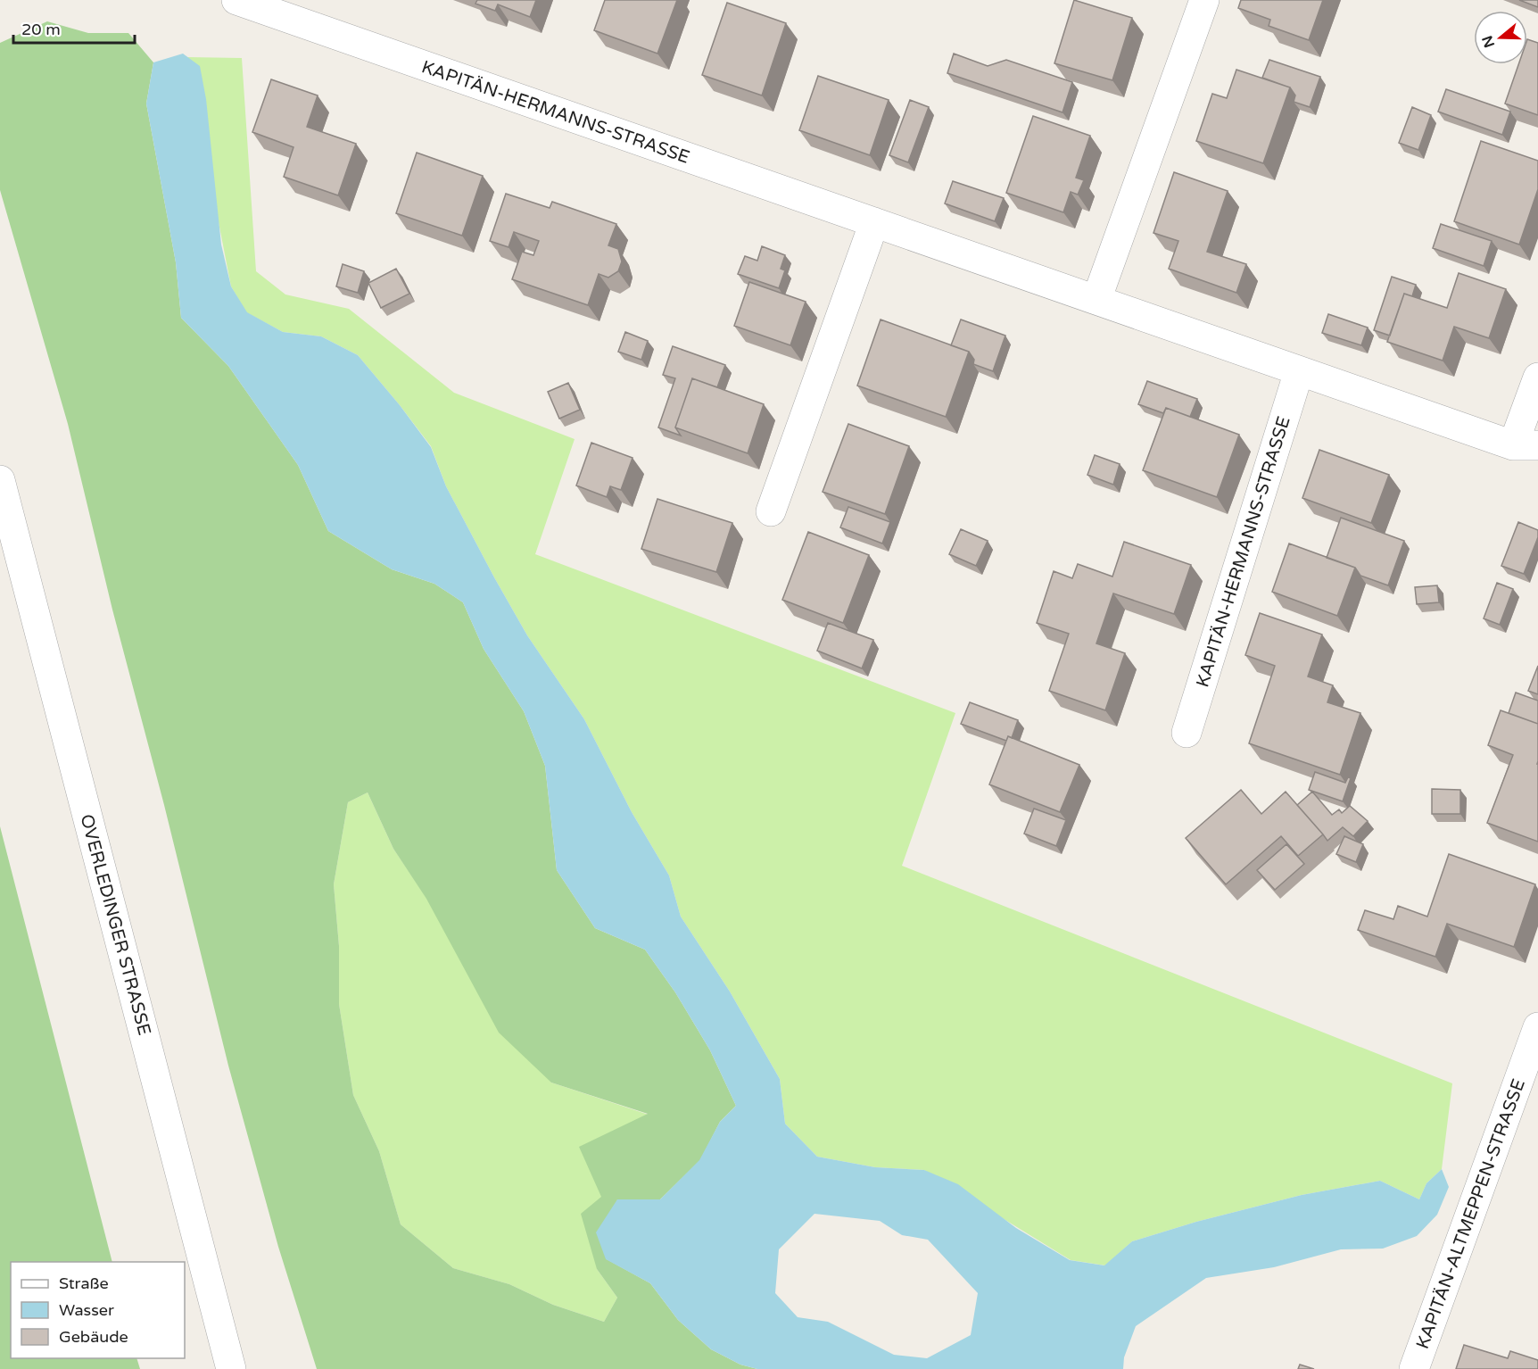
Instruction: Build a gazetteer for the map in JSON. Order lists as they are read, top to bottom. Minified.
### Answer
{"streets":{"street":["KAPITÄN-HERMANNS-STRASSE","OVERLEDINGER STRASSE","KAPITÄN-ALTMEPPEN-STRASSE"]},"legend":["Straße","Wasser","Gebäude"],"scale_bar":"20 m","north":"left"}
